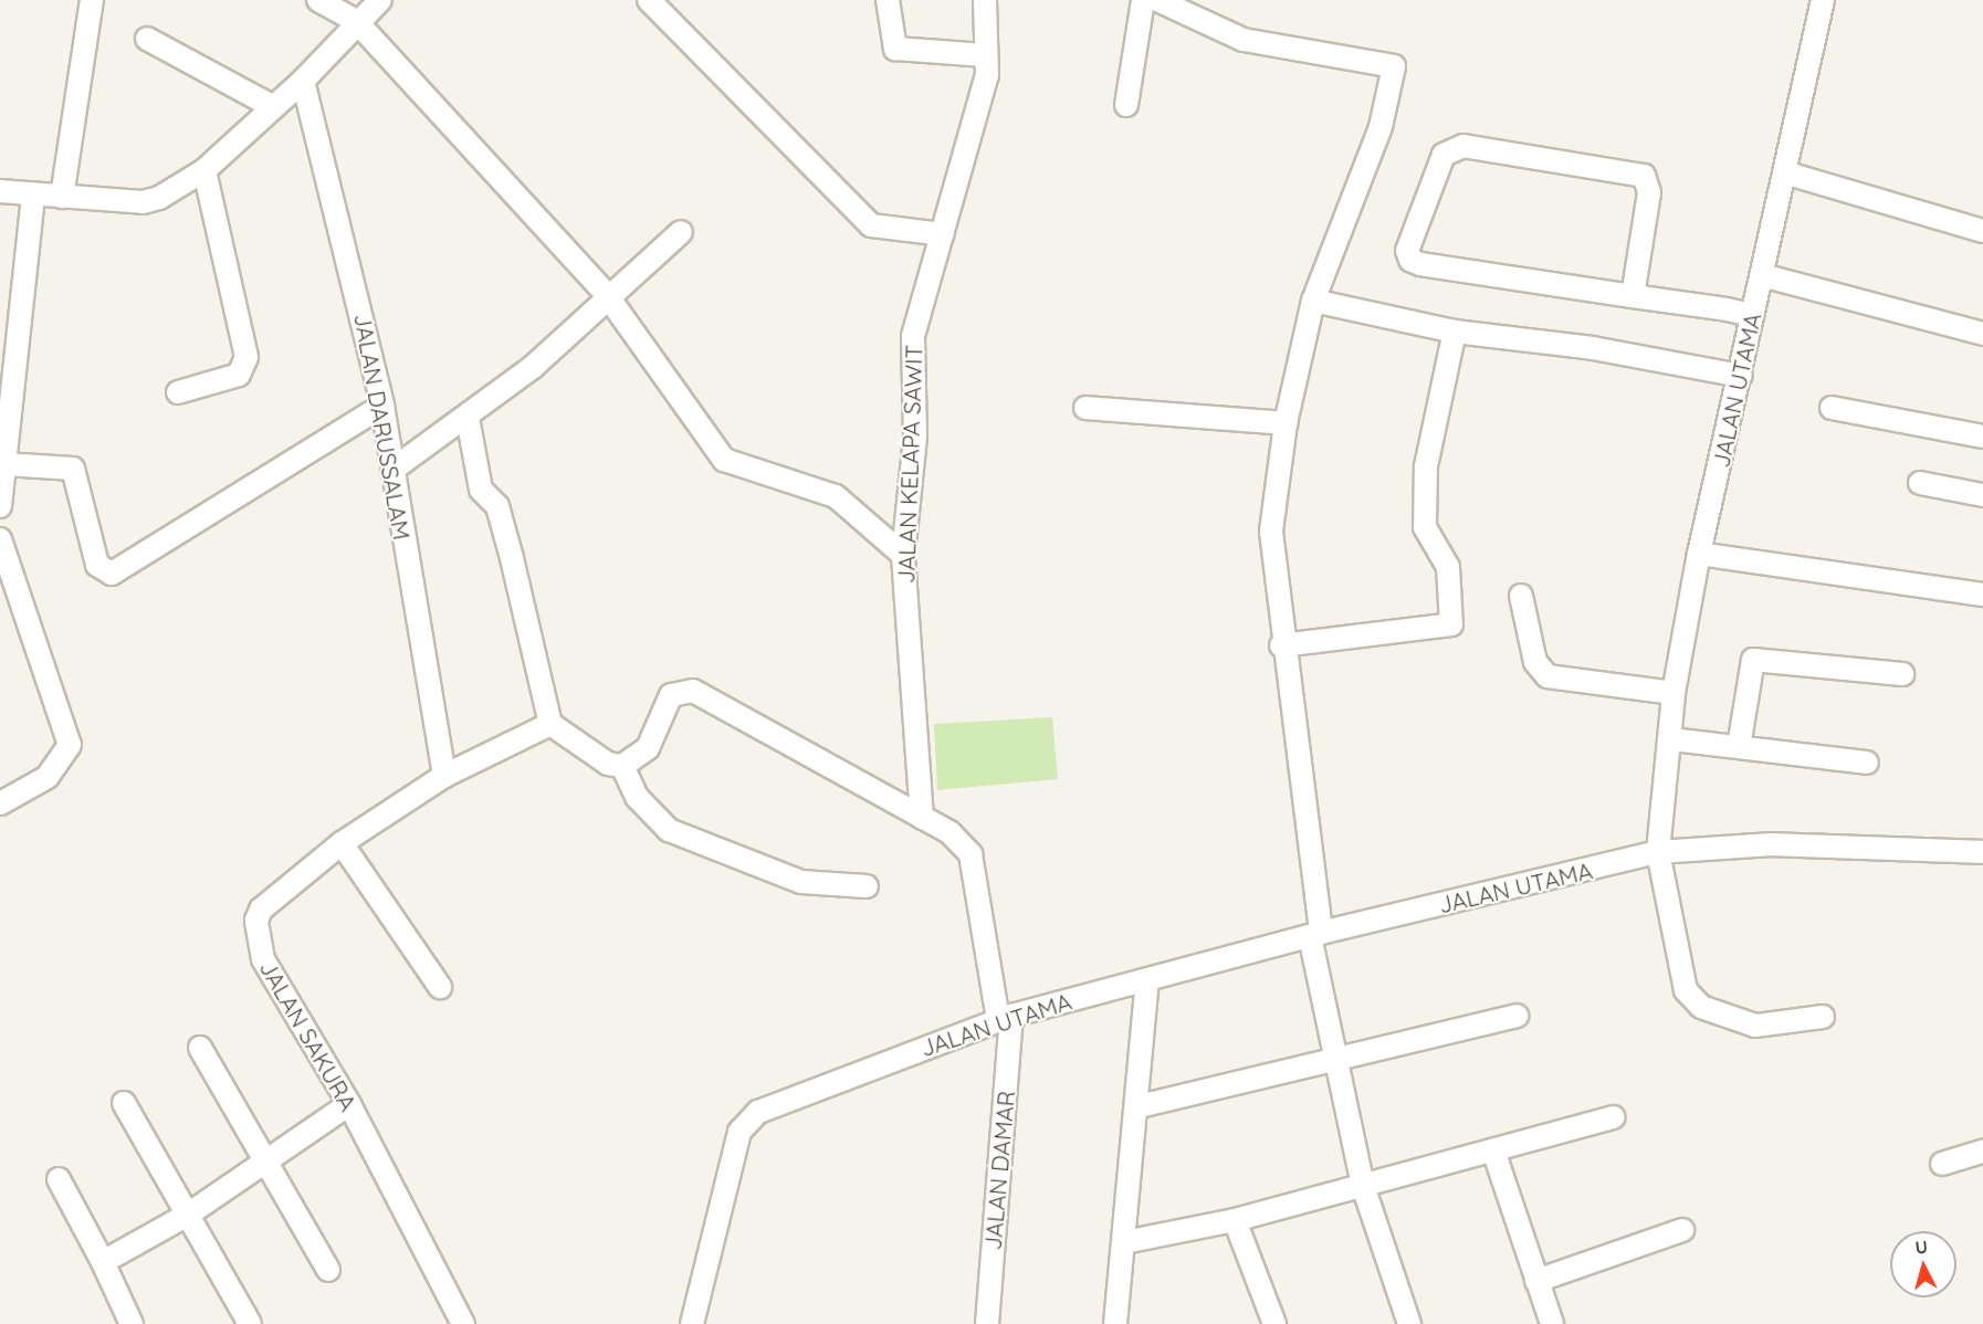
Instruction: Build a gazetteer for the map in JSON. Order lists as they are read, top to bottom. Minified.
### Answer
{"streets":{"street":["JALAN UTAMA","JALAN DARUSSALAM","JALAN KELAPA SAWIT","JALAN SAKURA","JALAN DAMAR"]},"crossings":[["JALAN UTAMA","JALAN DAMAR"],["JALAN DARUSSALAM","JALAN SAKURA"],["JALAN KELAPA SAWIT","JALAN DAMAR"]],"north":"top"}
